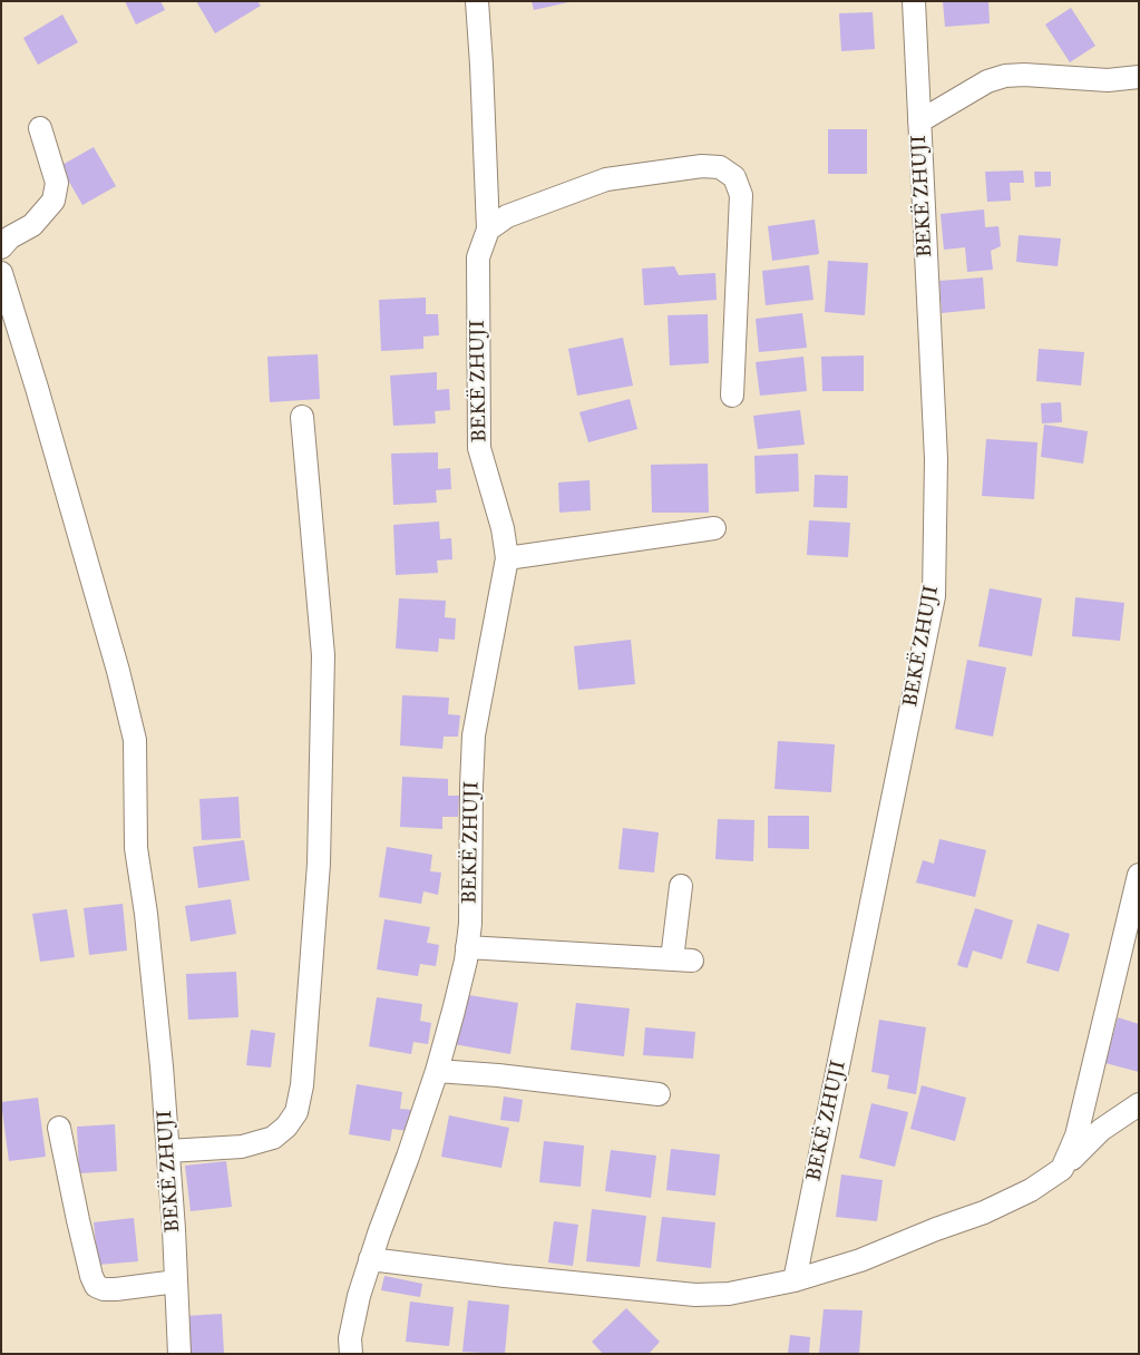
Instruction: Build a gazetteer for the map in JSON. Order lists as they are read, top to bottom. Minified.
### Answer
{"streets":{"street":["BEKË ZHUJI"]}}
